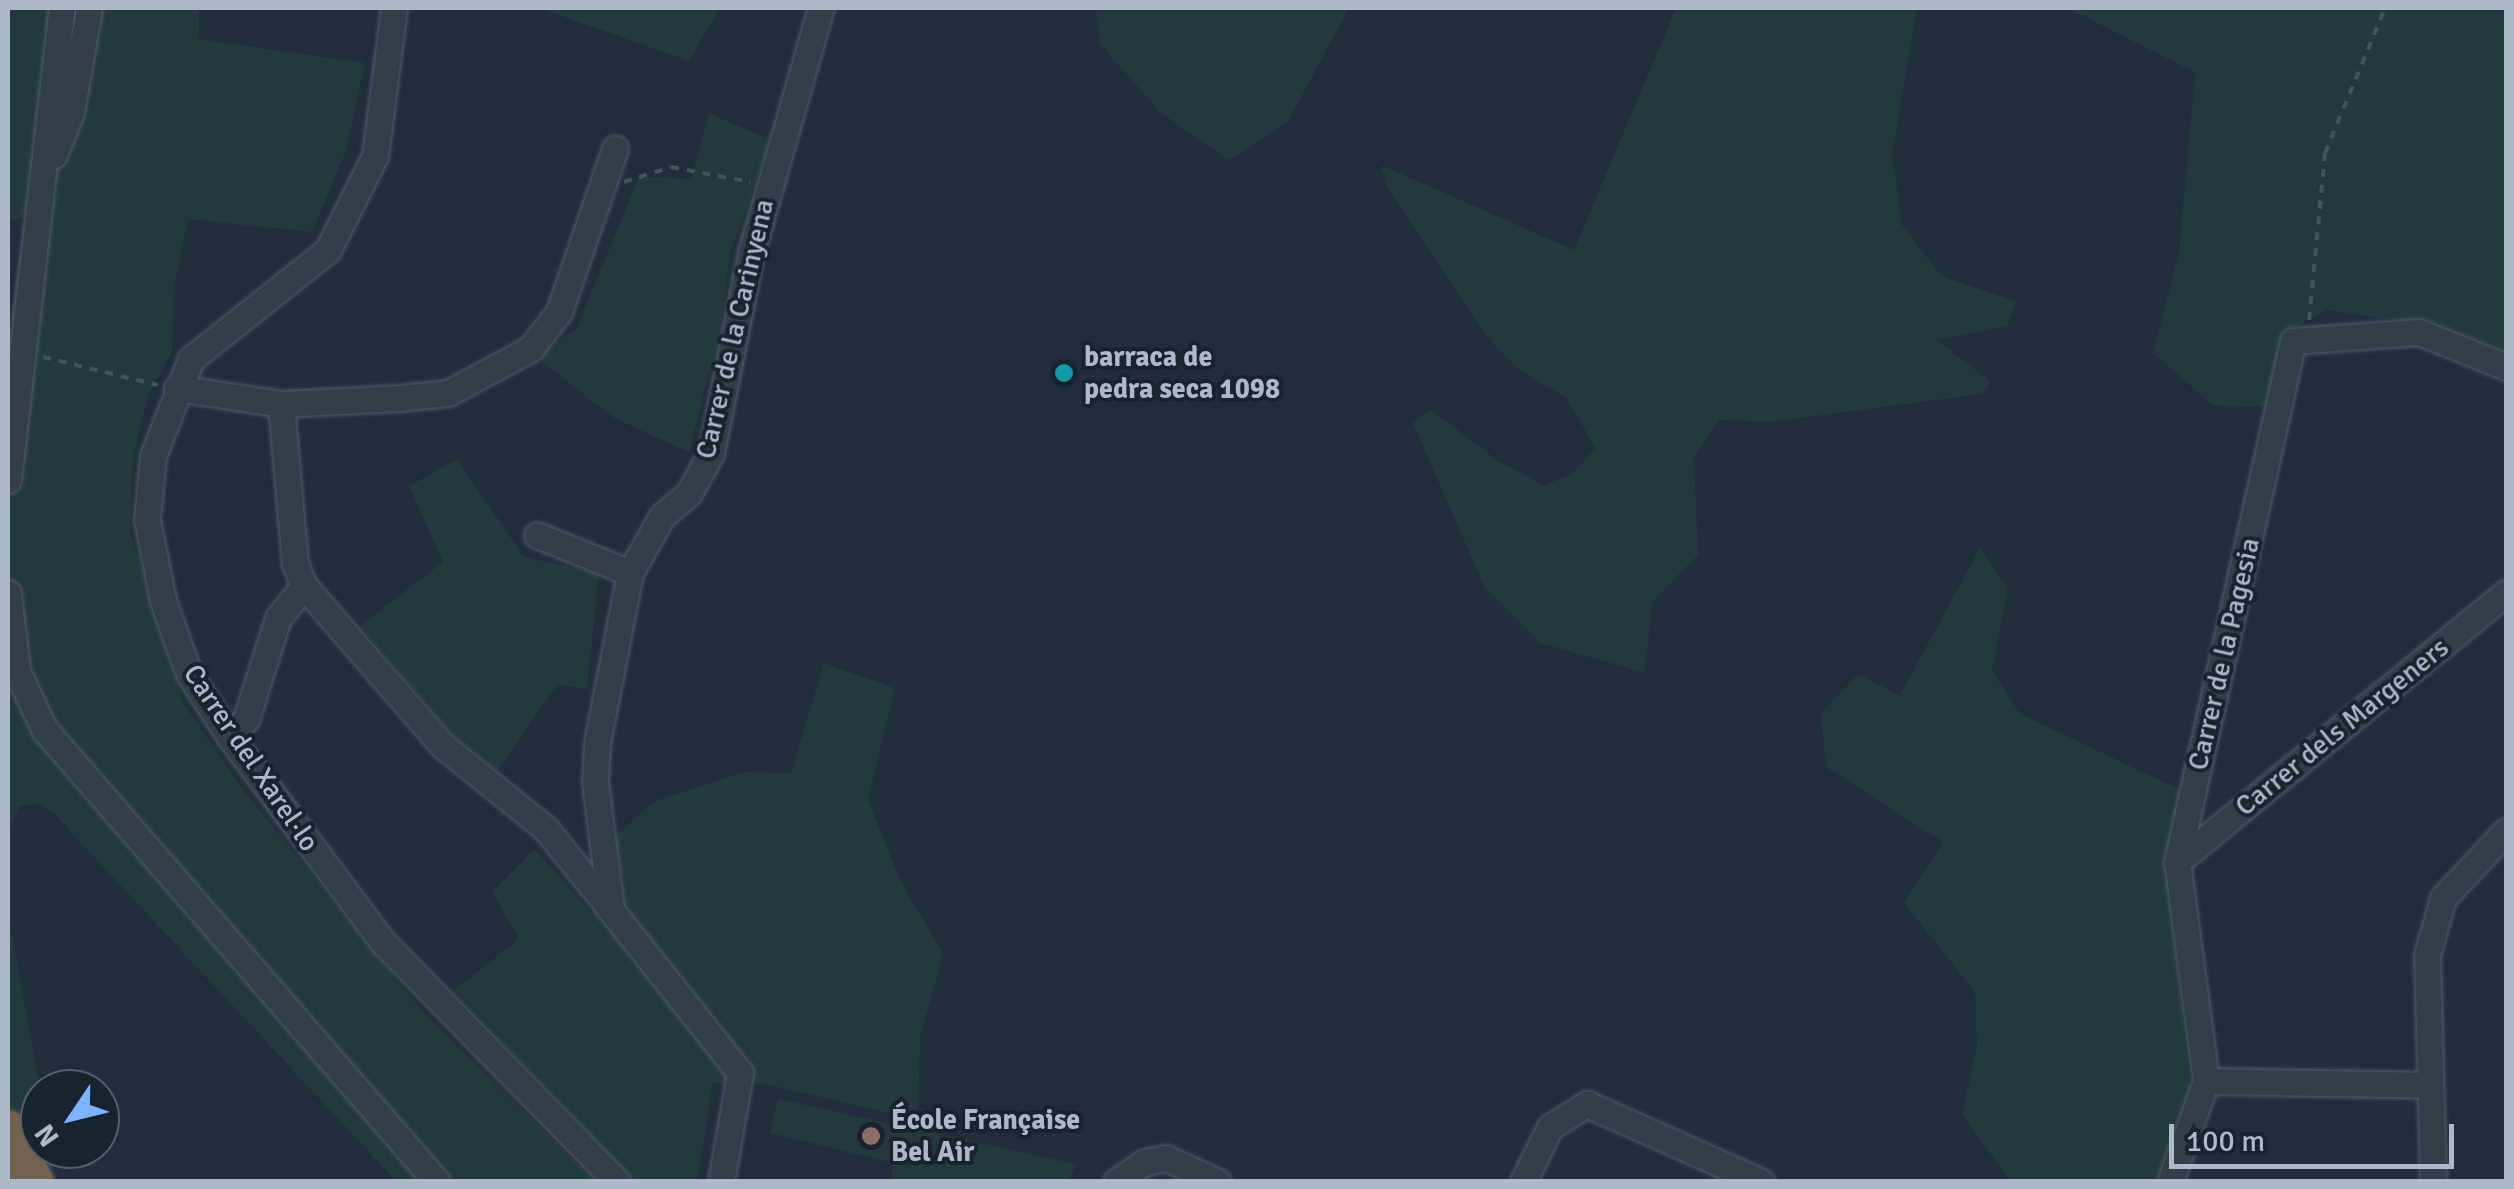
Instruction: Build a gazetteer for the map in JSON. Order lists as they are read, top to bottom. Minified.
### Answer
{"streets":{"street":["Carrer de la Carinyena","Carrer de la Pagesia","Carrer dels Margeners","Carrer del Xarel·lo"]},"crossings":[["Carrer de la Pagesia","Carrer dels Margeners"]],"places":["barraca de pedra seca 1098","École Française Bel Air"],"scale_bar":"100 m","north":"bottom left"}
